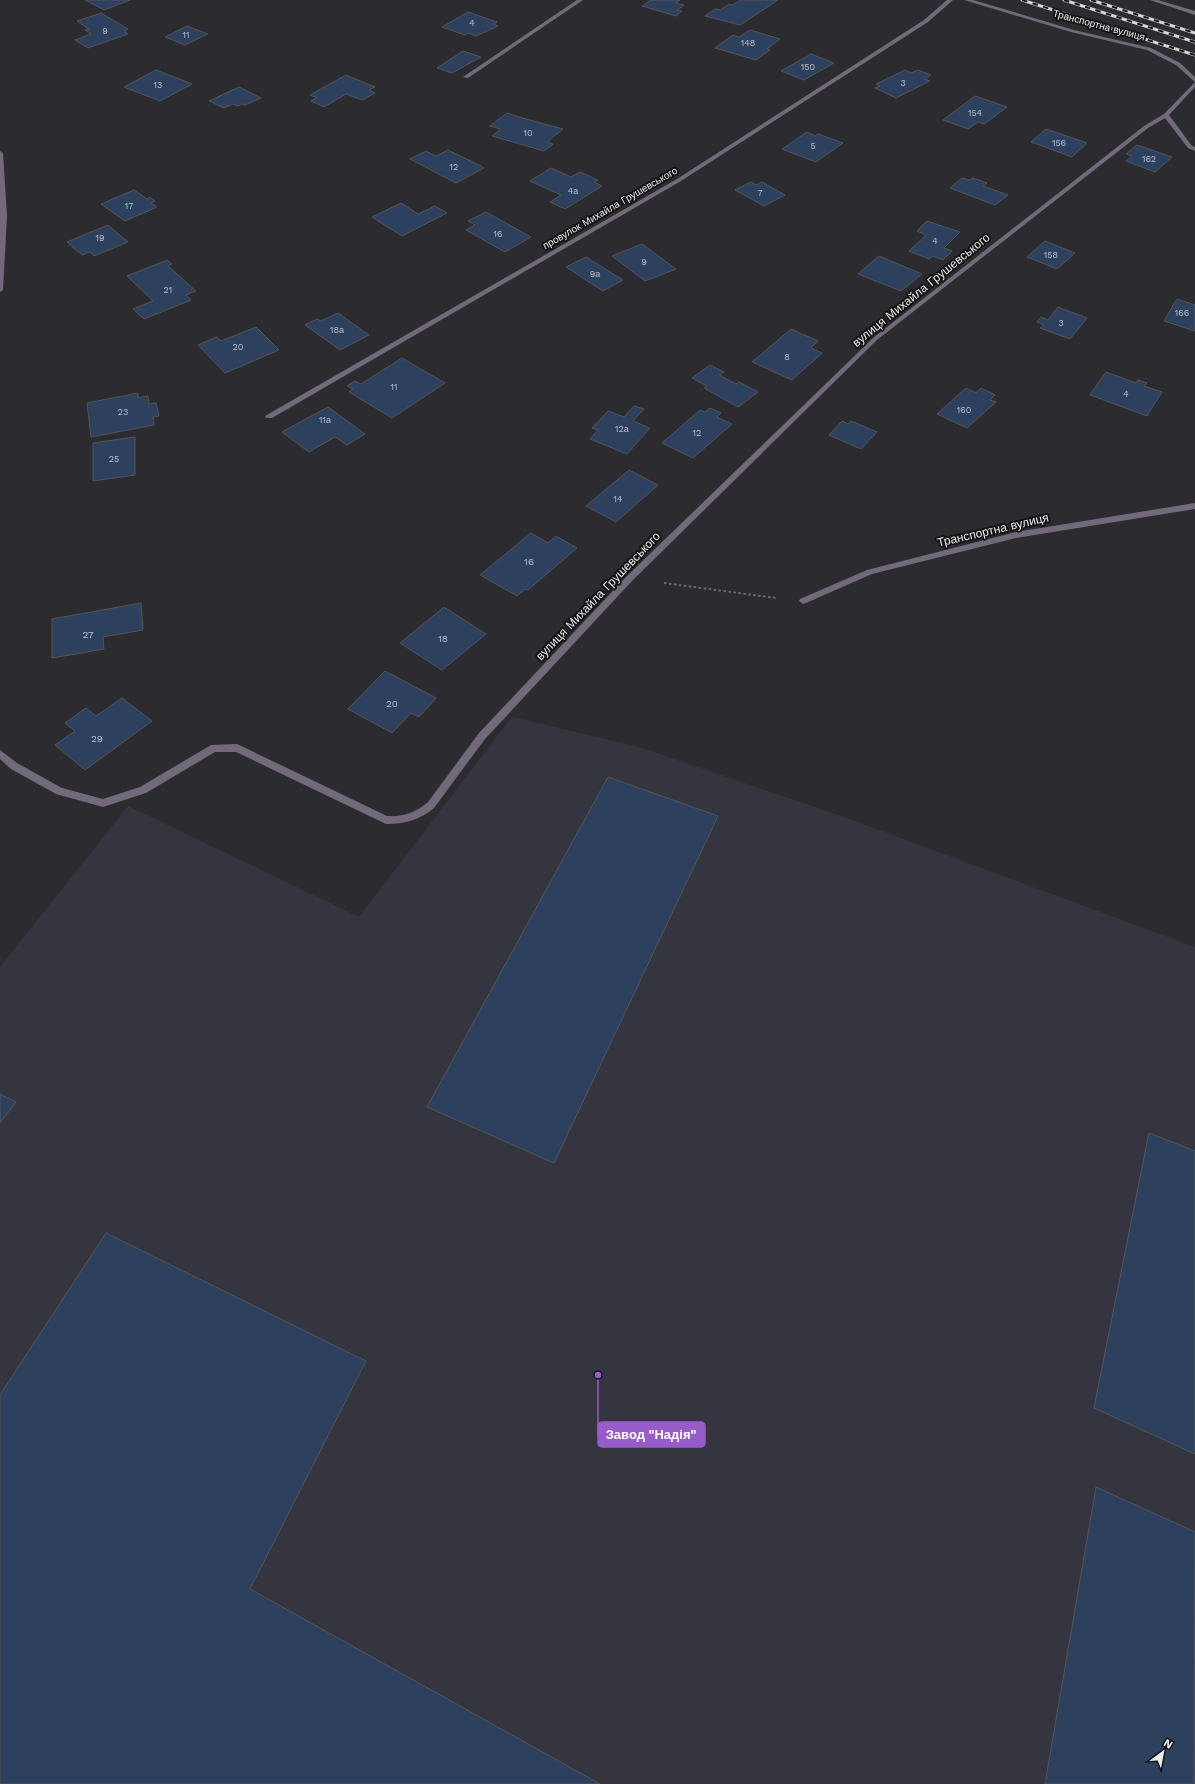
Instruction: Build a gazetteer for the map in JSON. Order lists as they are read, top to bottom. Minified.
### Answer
{"streets":{"street":["Транспортна вулиця","провулок Михайла Грушевського","вулиця Михайла Грушевського"]},"places":["Завод \"Надія\""],"house_numbers":["4","9","11","148","150","3","13","154","10","156","5","162","12","4а","7","17","16","19","4","158","9","9а","21","166","3","18а","20","8","11","4","160","23","11а","12а","12","25","14","16","27","18","20","29"],"north":"top right"}
